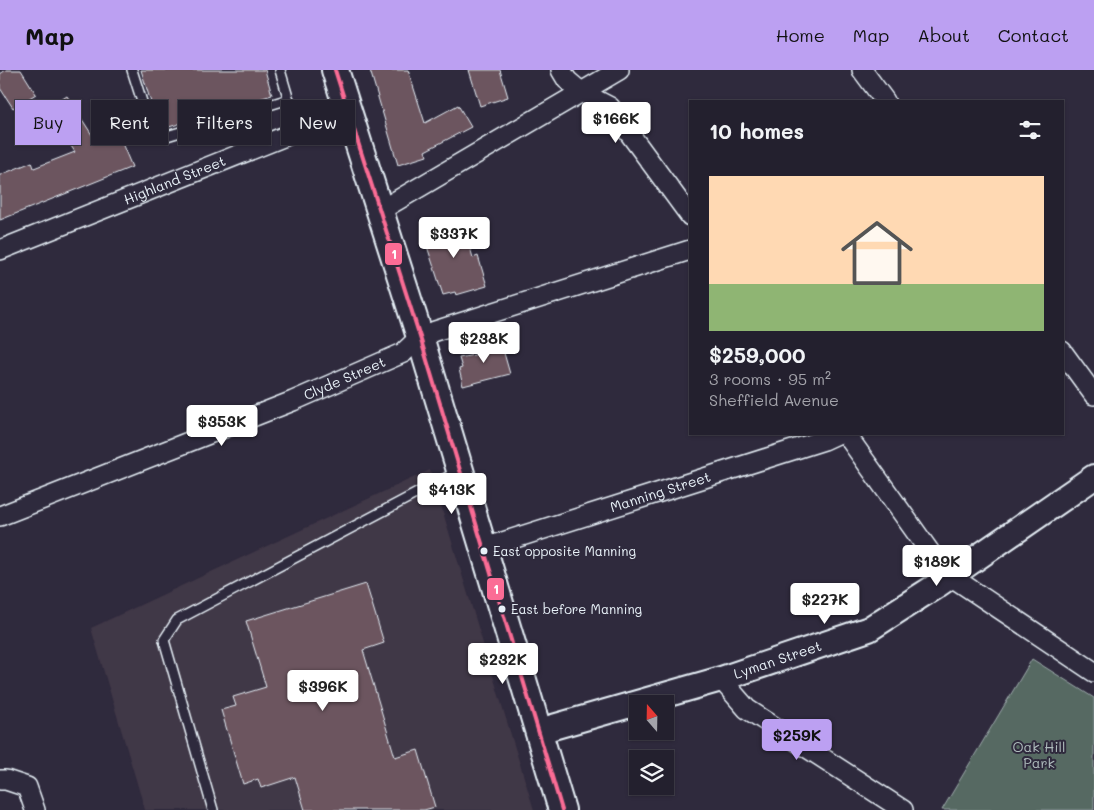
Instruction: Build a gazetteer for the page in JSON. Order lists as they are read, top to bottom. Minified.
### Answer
{"streets":{"street":["Highland Street","Clyde Street","Manning Street","Lyman Street"]},"parks":["Oak Hill Park"],"places":["East opposite Manning","East before Manning"],"lines":["transit line 1"],"north":"top","page":{"header":"Map","nav":["Home","Map","About","Contact"],"chip":["Buy","Rent","Filters","New"],"heading":"10 homes","price":["$166K","$337K","$238K","$353K","$413K","$189K","$227K","$232K","$396K","$259K"],"list":[{"name":"$259,000","note":"3 rooms · 95 m² · Sheffield Avenue"}]}}
